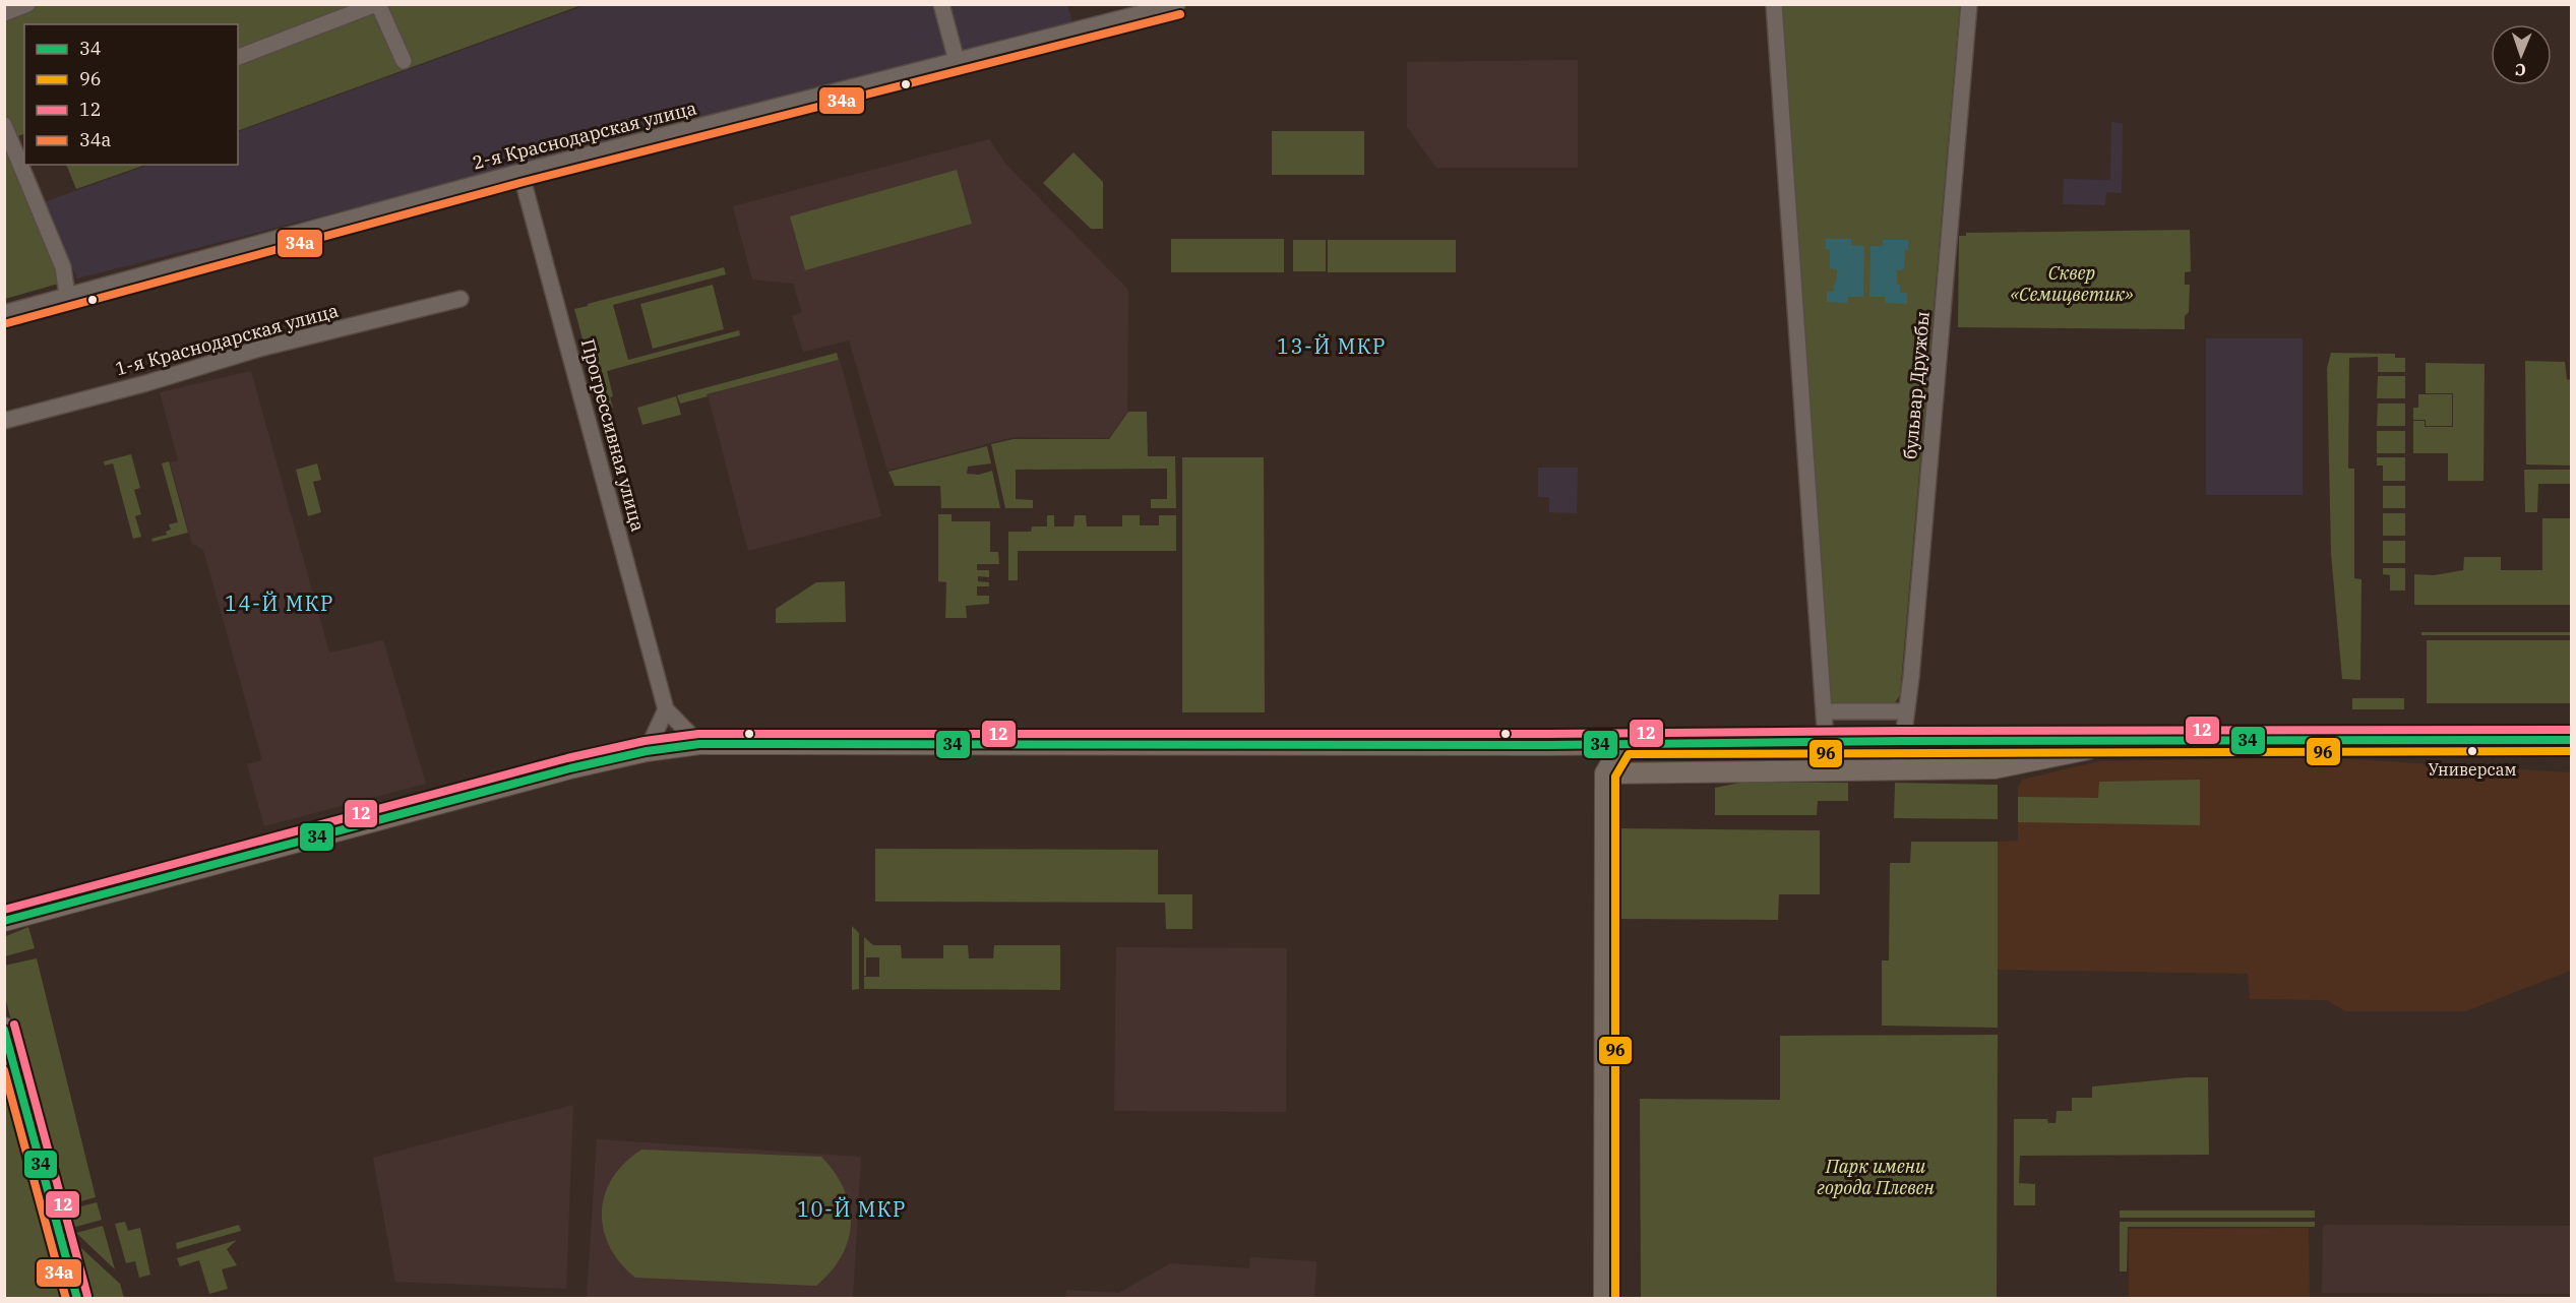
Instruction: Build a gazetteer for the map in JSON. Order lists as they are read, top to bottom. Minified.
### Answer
{"streets":{"street":["2-я Краснодарская улица","1-я Краснодарская улица","бульвар Дружбы","Прогрессивная улица"]},"crossings":[["2-я Краснодарская улица","Прогрессивная улица"]],"districts":["13-Й МКР","14-Й МКР","10-Й МКР"],"parks":["Сквер «Семицветик»","Парк имени города Плевен"],"places":["Универсам"],"lines":["transit line 34а","transit line 12","transit line 34","transit line 96"],"legend":["34","96","12","34а"],"north":"bottom"}
